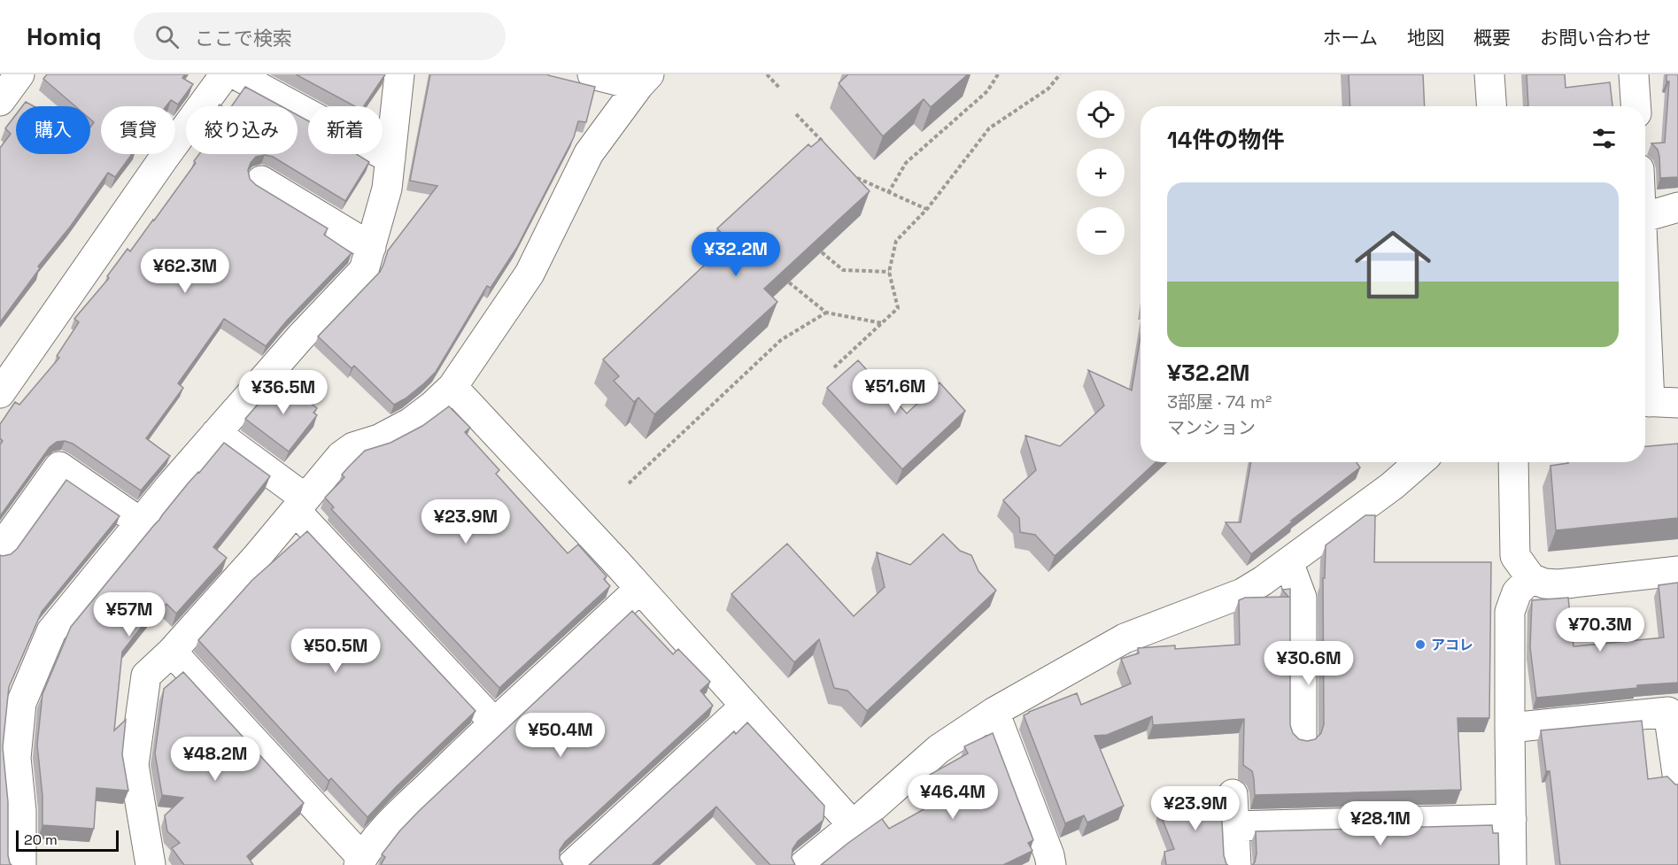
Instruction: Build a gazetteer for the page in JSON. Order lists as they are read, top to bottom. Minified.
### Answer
{"places":["アコレ"],"scale_bar":"20 m","page":{"header":"Homiq","search":"ここで検索","nav":["ホーム","地図","概要","お問い合わせ"],"map_buttons":["+","−"],"chip":["購入","賃貸","絞り込み","新着"],"heading":"14件の物件","list":[{"name":"¥32.2M","note":"3部屋 · 74 m² · マンション"}],"price":["¥32.2M","¥62.3M","¥51.6M","¥36.5M","¥23.9M","¥57M","¥70.3M","¥50.5M","¥30.6M","¥50.4M","¥48.2M","¥46.4M","¥23.9M","¥28.1M"],"scale":"20 m"}}
